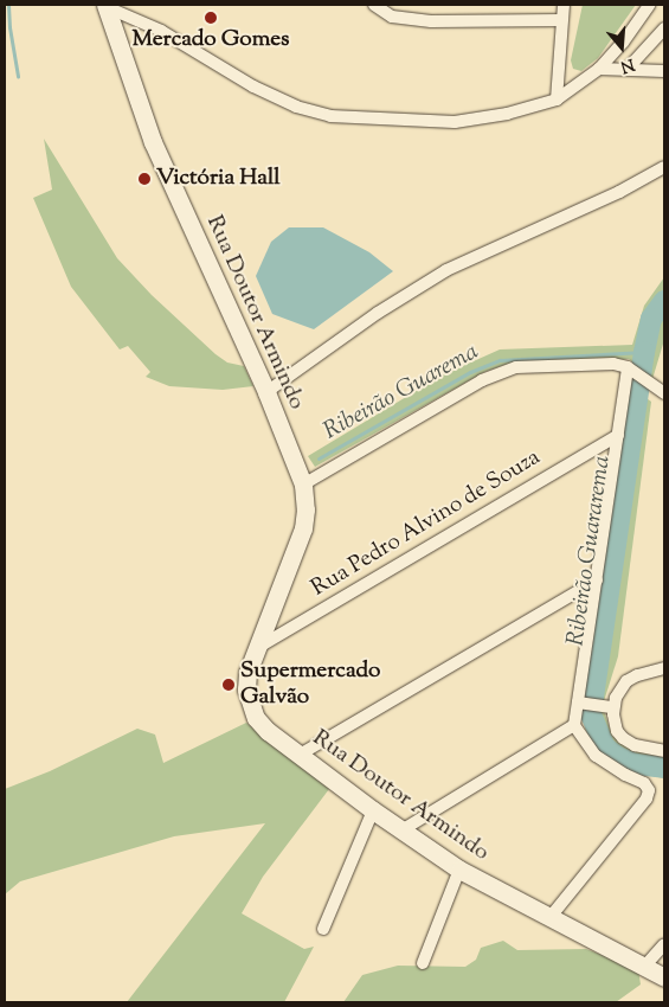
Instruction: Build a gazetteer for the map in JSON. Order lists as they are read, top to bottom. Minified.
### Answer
{"streets":{"street":["Rua Doutor Armindo","Rua Pedro Alvino de Souza"]},"crossings":[["Rua Doutor Armindo","Rua Pedro Alvino de Souza"]],"water":["Ribeirão Guarema","Ribeirão Guararema"],"places":["Mercado Gomes","Victória Hall","Supermercado Galvão"],"north":"bottom"}
